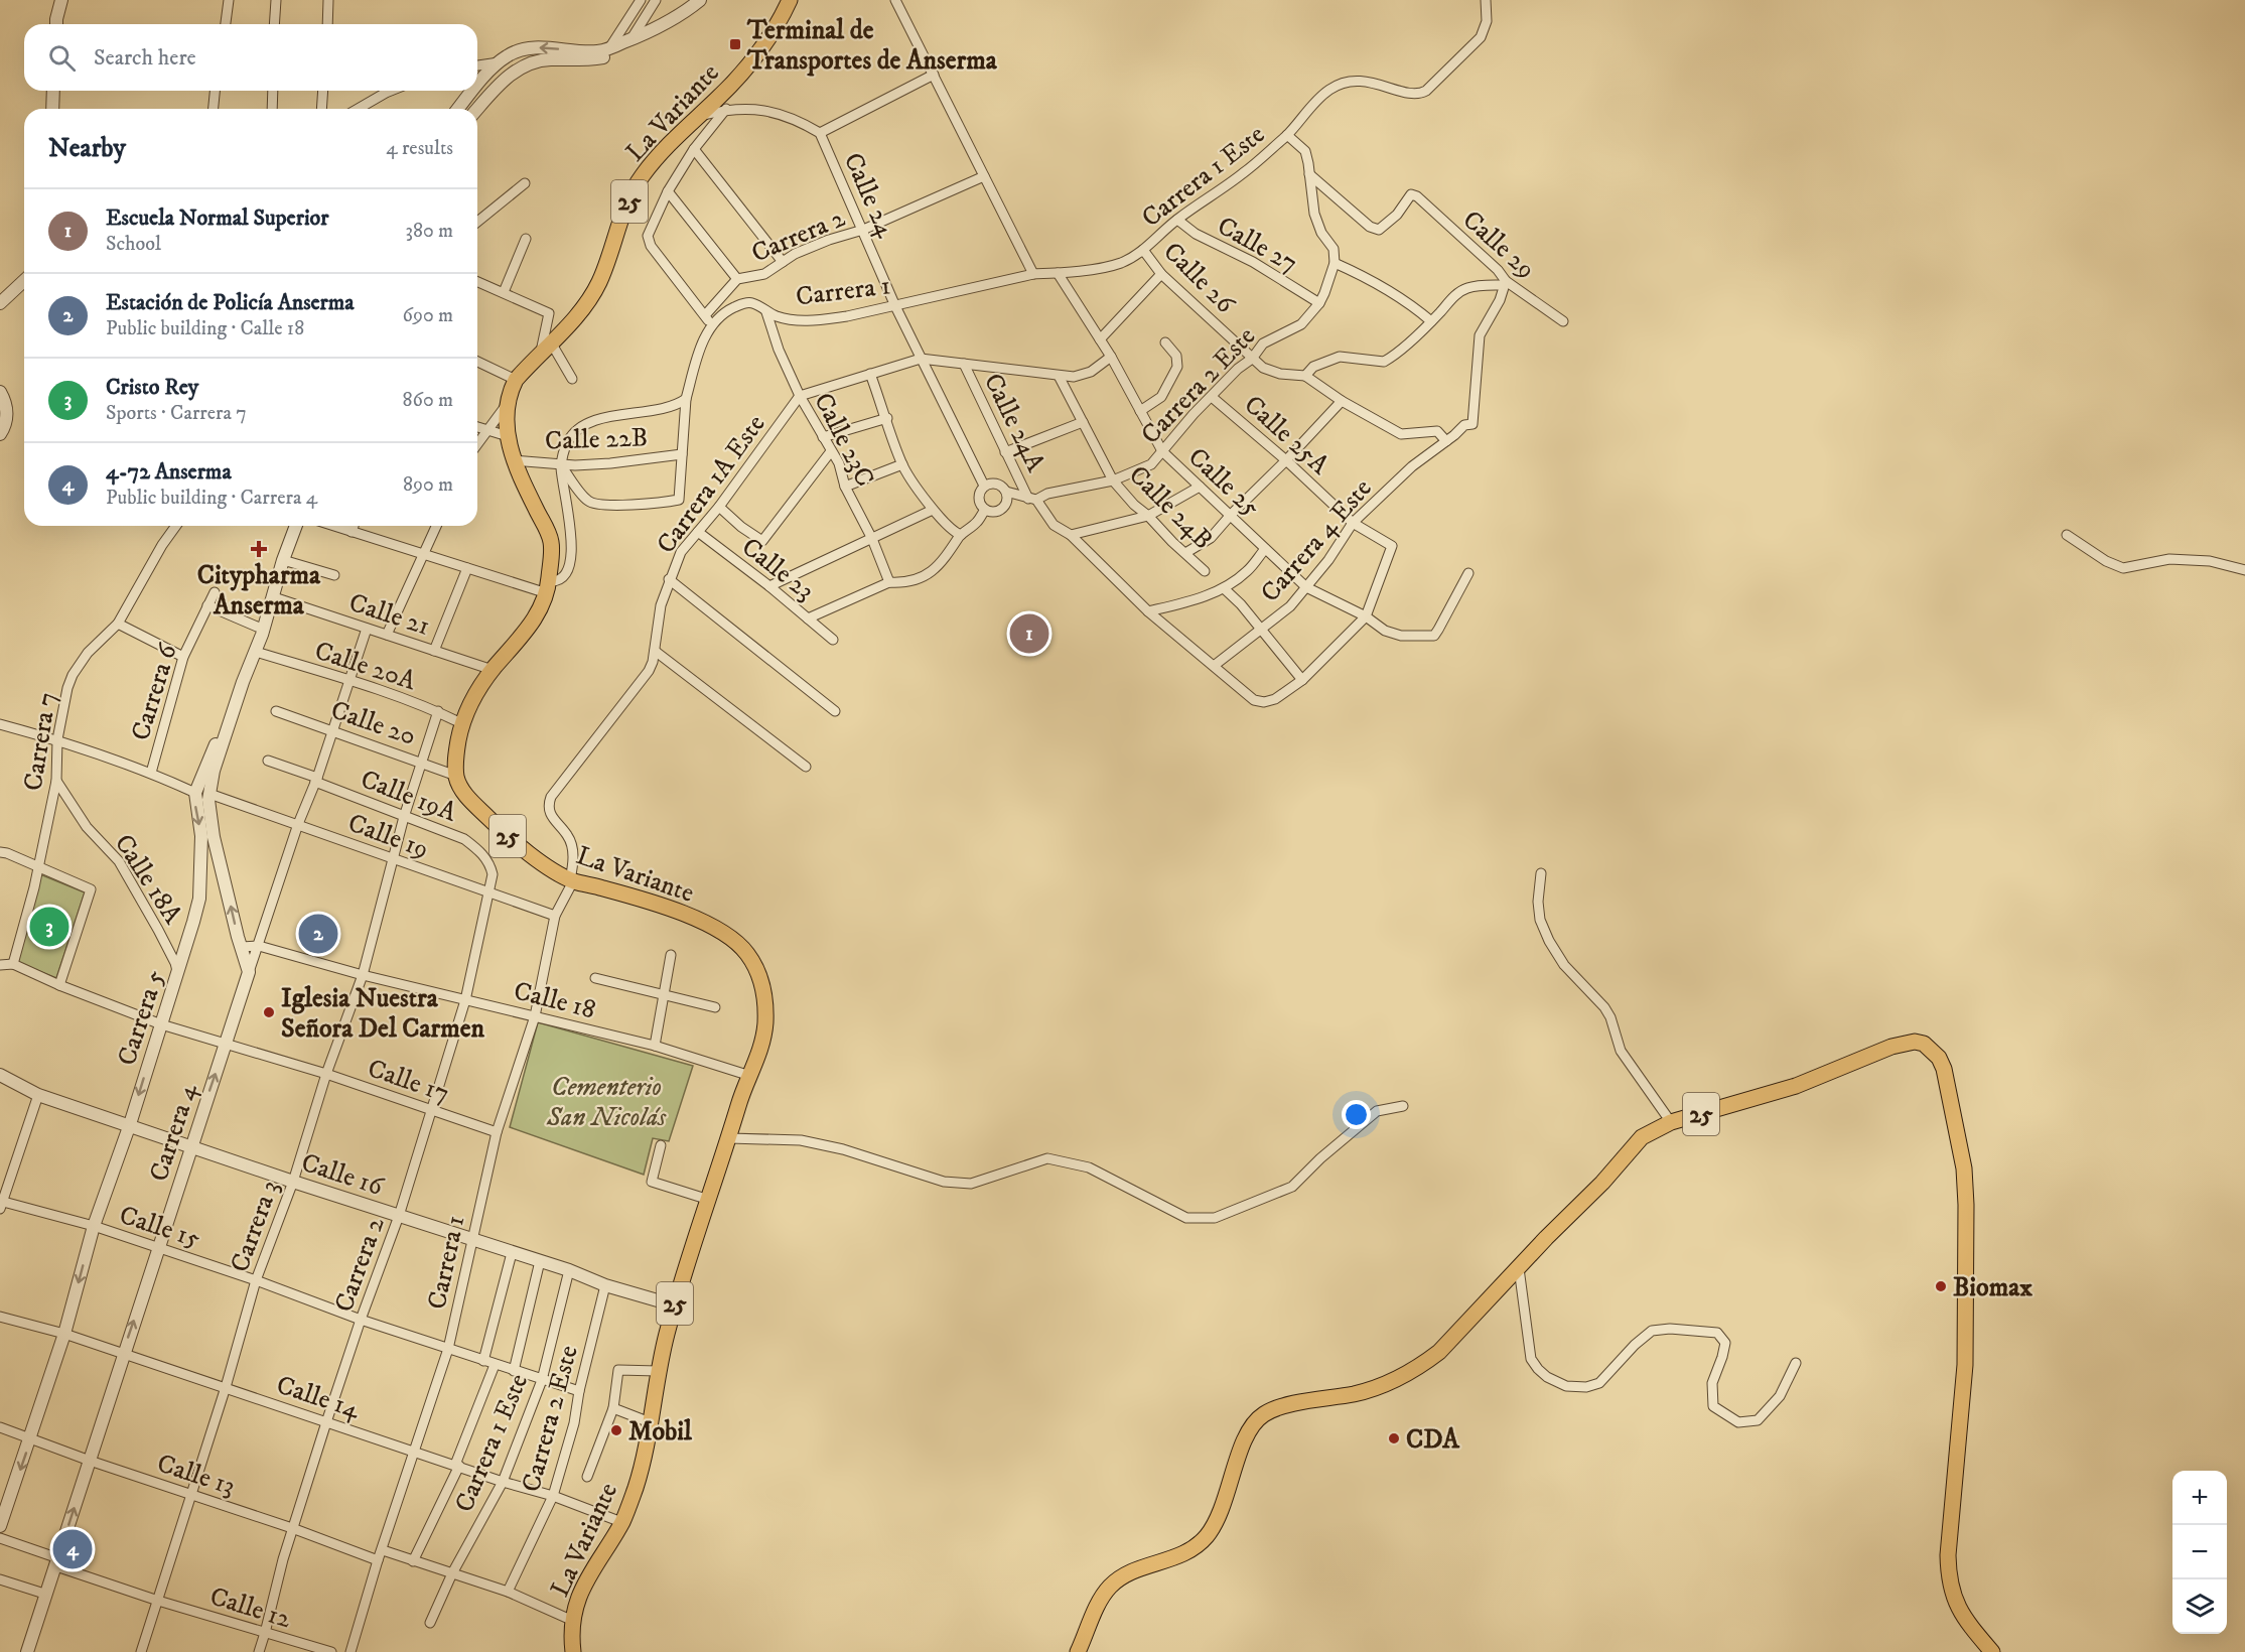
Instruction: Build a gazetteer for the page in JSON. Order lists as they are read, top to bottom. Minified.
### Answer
{"streets":{"main road":["La Variante","25"],"street":["Carrera 1 Este","Calle 24","Carrera 2","Calle 27","Calle 29","Calle 26","Carrera 1","Carrera 2 Este","Calle 24A","Calle 25A","Calle 22B","Calle 23C","Calle 25","Carrera 1A Este","Calle 24B","Carrera 4 Este","Calle 23","Calle 21","Calle 20A","Carrera 6","Calle 20","Carrera 7","Calle 19A","Calle 19","Calle 18A","Calle 18","Carrera 5","Calle 17","Carrera 4","Calle 16","Calle 15","Carrera 3","Calle 14","Calle 13","Calle 12"]},"crossings":[["La Variante","Calle 24"],["La Variante","Carrera 1"],["La Variante","Calle 22B"],["La Variante","Carrera 1A Este"],["La Variante","Calle 21"],["La Variante","Calle 20A"],["La Variante","Calle 20"],["La Variante","Calle 18"],["La Variante","Calle 16"],["La Variante","Calle 14"],["Carrera 1 Este","Calle 27"],["Carrera 1 Este","Calle 26"],["Carrera 1 Este","Carrera 1"],["Carrera 1 Este","Calle 16"],["Carrera 1 Este","Calle 15"],["Carrera 1 Este","Calle 14"],["Calle 24","Carrera 2"],["Calle 24","Carrera 1"],["Carrera 2","Calle 19A"],["Carrera 2","Calle 19"],["Carrera 2","Calle 18"],["Carrera 2","Calle 17"],["Carrera 2","Calle 16"],["Carrera 2","Calle 15"],["Carrera 2","Calle 14"],["Carrera 2","Calle 13"],["Carrera 2","Calle 12"],["Calle 27","Carrera 2 Este"],["Calle 29","Carrera 4 Este"],["Calle 26","Carrera 1"],["Calle 26","Carrera 2 Este"],["Carrera 1","Calle 23C"],["Carrera 1","Calle 25"],["Carrera 1","Carrera 1A Este"],["Carrera 1","Calle 19"],["Carrera 1","Calle 18"],["Carrera 1","Calle 17"],["Carrera 1","Calle 16"],["Carrera 1","Calle 15"],["Carrera 1","Calle 14"],["Carrera 1","Calle 13"],["Carrera 2 Este","Calle 24A"],["Carrera 2 Este","Calle 25A"],["Carrera 2 Este","Calle 25"],["Carrera 2 Este","Calle 24B"],["Carrera 2 Este","Calle 16"],["Carrera 2 Este","Calle 15"],["Carrera 2 Este","Calle 14"],["Calle 24A","Carrera 4 Este"],["Calle 25A","Calle 25"],["Calle 25A","Carrera 4 Este"],["Calle 23C","Carrera 1A Este"],["Calle 25","Carrera 4 Este"],["Carrera 1A Este","Calle 23"],["Calle 21","Carrera 4"],["Calle 20A","Carrera 4"],["Calle 20A","Carrera 3"],["Calle 20","Carrera 4"],["Calle 20","Carrera 3"],["Carrera 7","Calle 18A"],["Carrera 7","Calle 17"],["Calle 19A","Carrera 4"],["Calle 19A","Carrera 3"],["Calle 19","Carrera 4"],["Calle 19","Carrera 3"],["Calle 18A","Carrera 5"],["Calle 18","Carrera 4"],["Calle 18","Carrera 3"],["Carrera 5","Calle 17"],["Carrera 5","Calle 16"],["Carrera 5","Calle 15"],["Carrera 5","Calle 14"],["Carrera 5","Calle 13"],["Calle 17","Carrera 4"],["Calle 17","Carrera 3"],["Carrera 4","Calle 16"],["Carrera 4","Calle 15"],["Carrera 4","Calle 14"],["Carrera 4","Calle 13"],["Carrera 4","Calle 12"],["Calle 16","Carrera 3"],["Calle 15","Carrera 3"],["Carrera 3","Calle 14"],["Carrera 3","Calle 13"],["Carrera 3","Calle 12"]],"parks":["Cementerio San Nicolás"],"places":{"transit":["Terminal de Transportes de Anserma"],"health":["Citypharma Anserma"],"other":["Iglesia Nuestra Señora Del Carmen","Biomax","Mobil","CDA"]},"page":{"search":"Search here","heading":["Nearby","4 results"],"list":[{"mark":"1","name":"Escuela Normal Superior","note":"School","value":"380 m"},{"mark":"2","name":"Estación de Policía Anserma","note":"Public building · Calle 18","value":"690 m"},{"mark":"3","name":"Cristo Rey","note":"Sports · Carrera 7","value":"860 m"},{"mark":"4","name":"4-72 Anserma","note":"Public building · Carrera 4","value":"890 m"}],"pins":["1","3","2","4"],"map_buttons":["+","−"]}}
